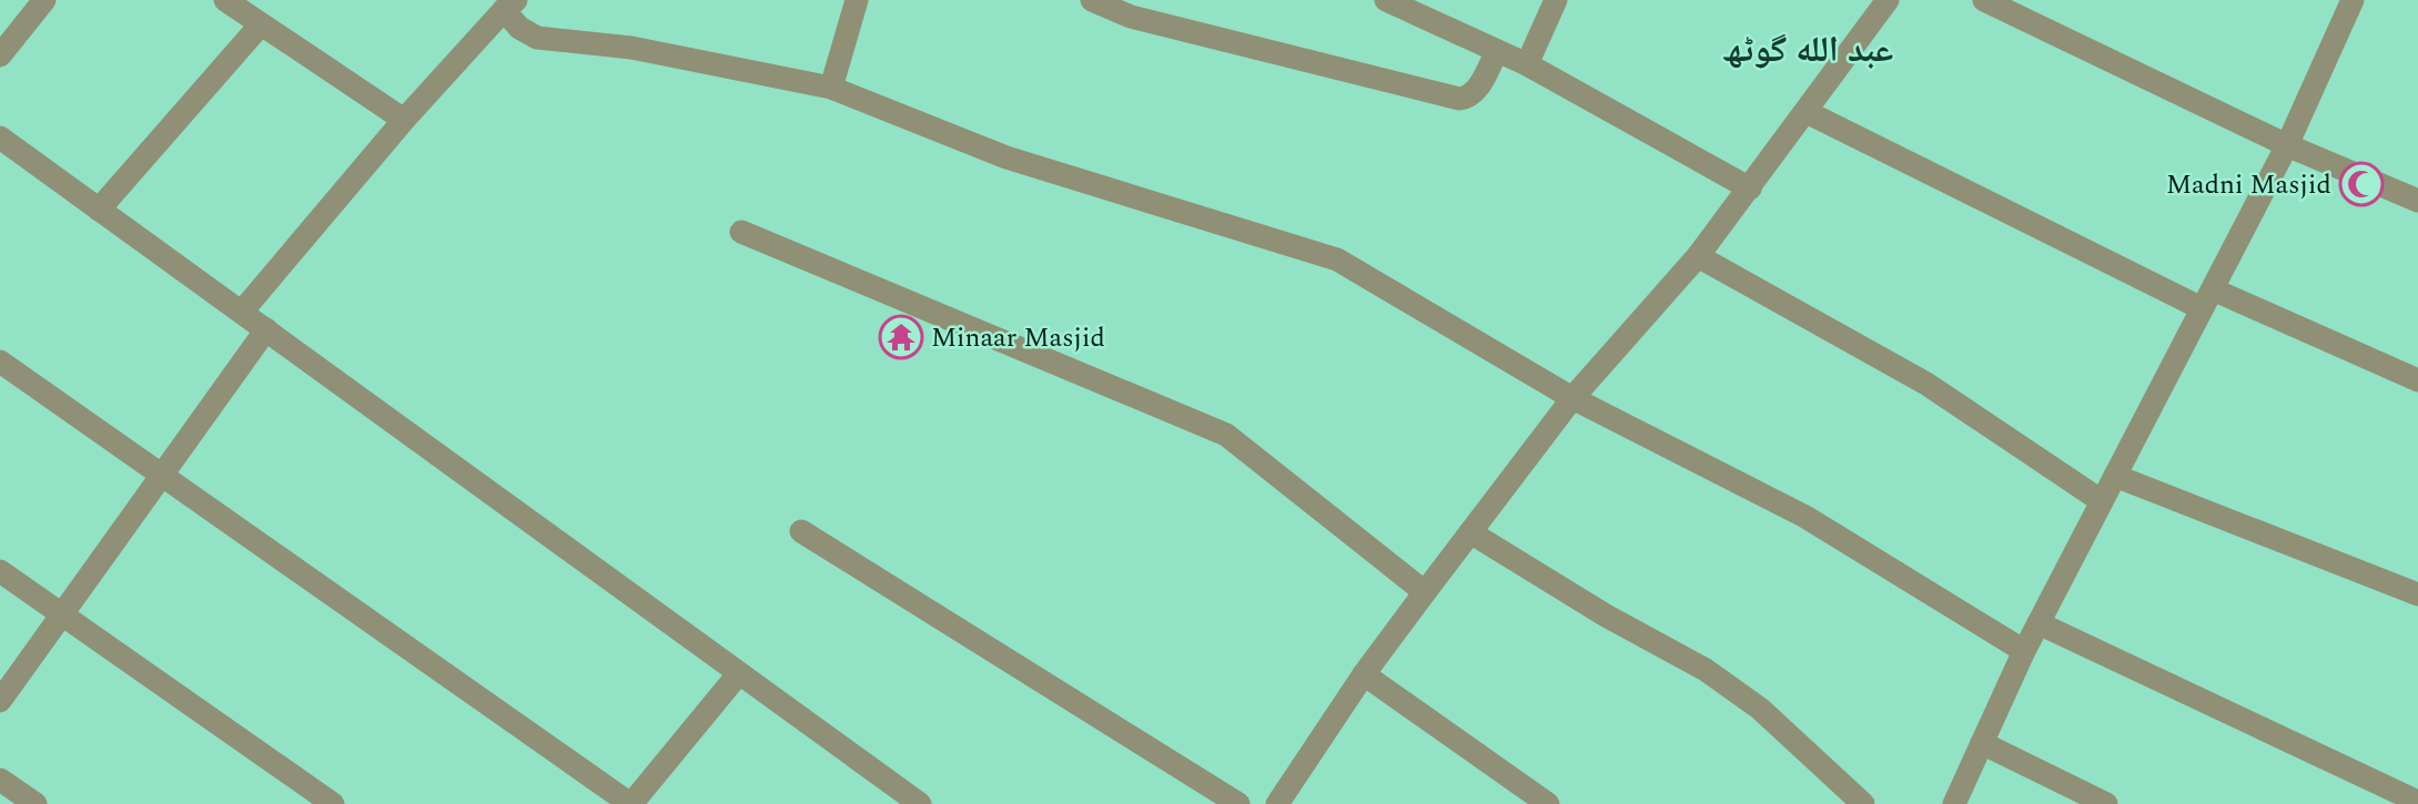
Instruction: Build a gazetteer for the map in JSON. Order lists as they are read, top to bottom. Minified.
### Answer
{"districts":["عبد الله گوٹھ"],"places":{"mosque":["Madni Masjid"],"temple":["Minaar Masjid"]}}
